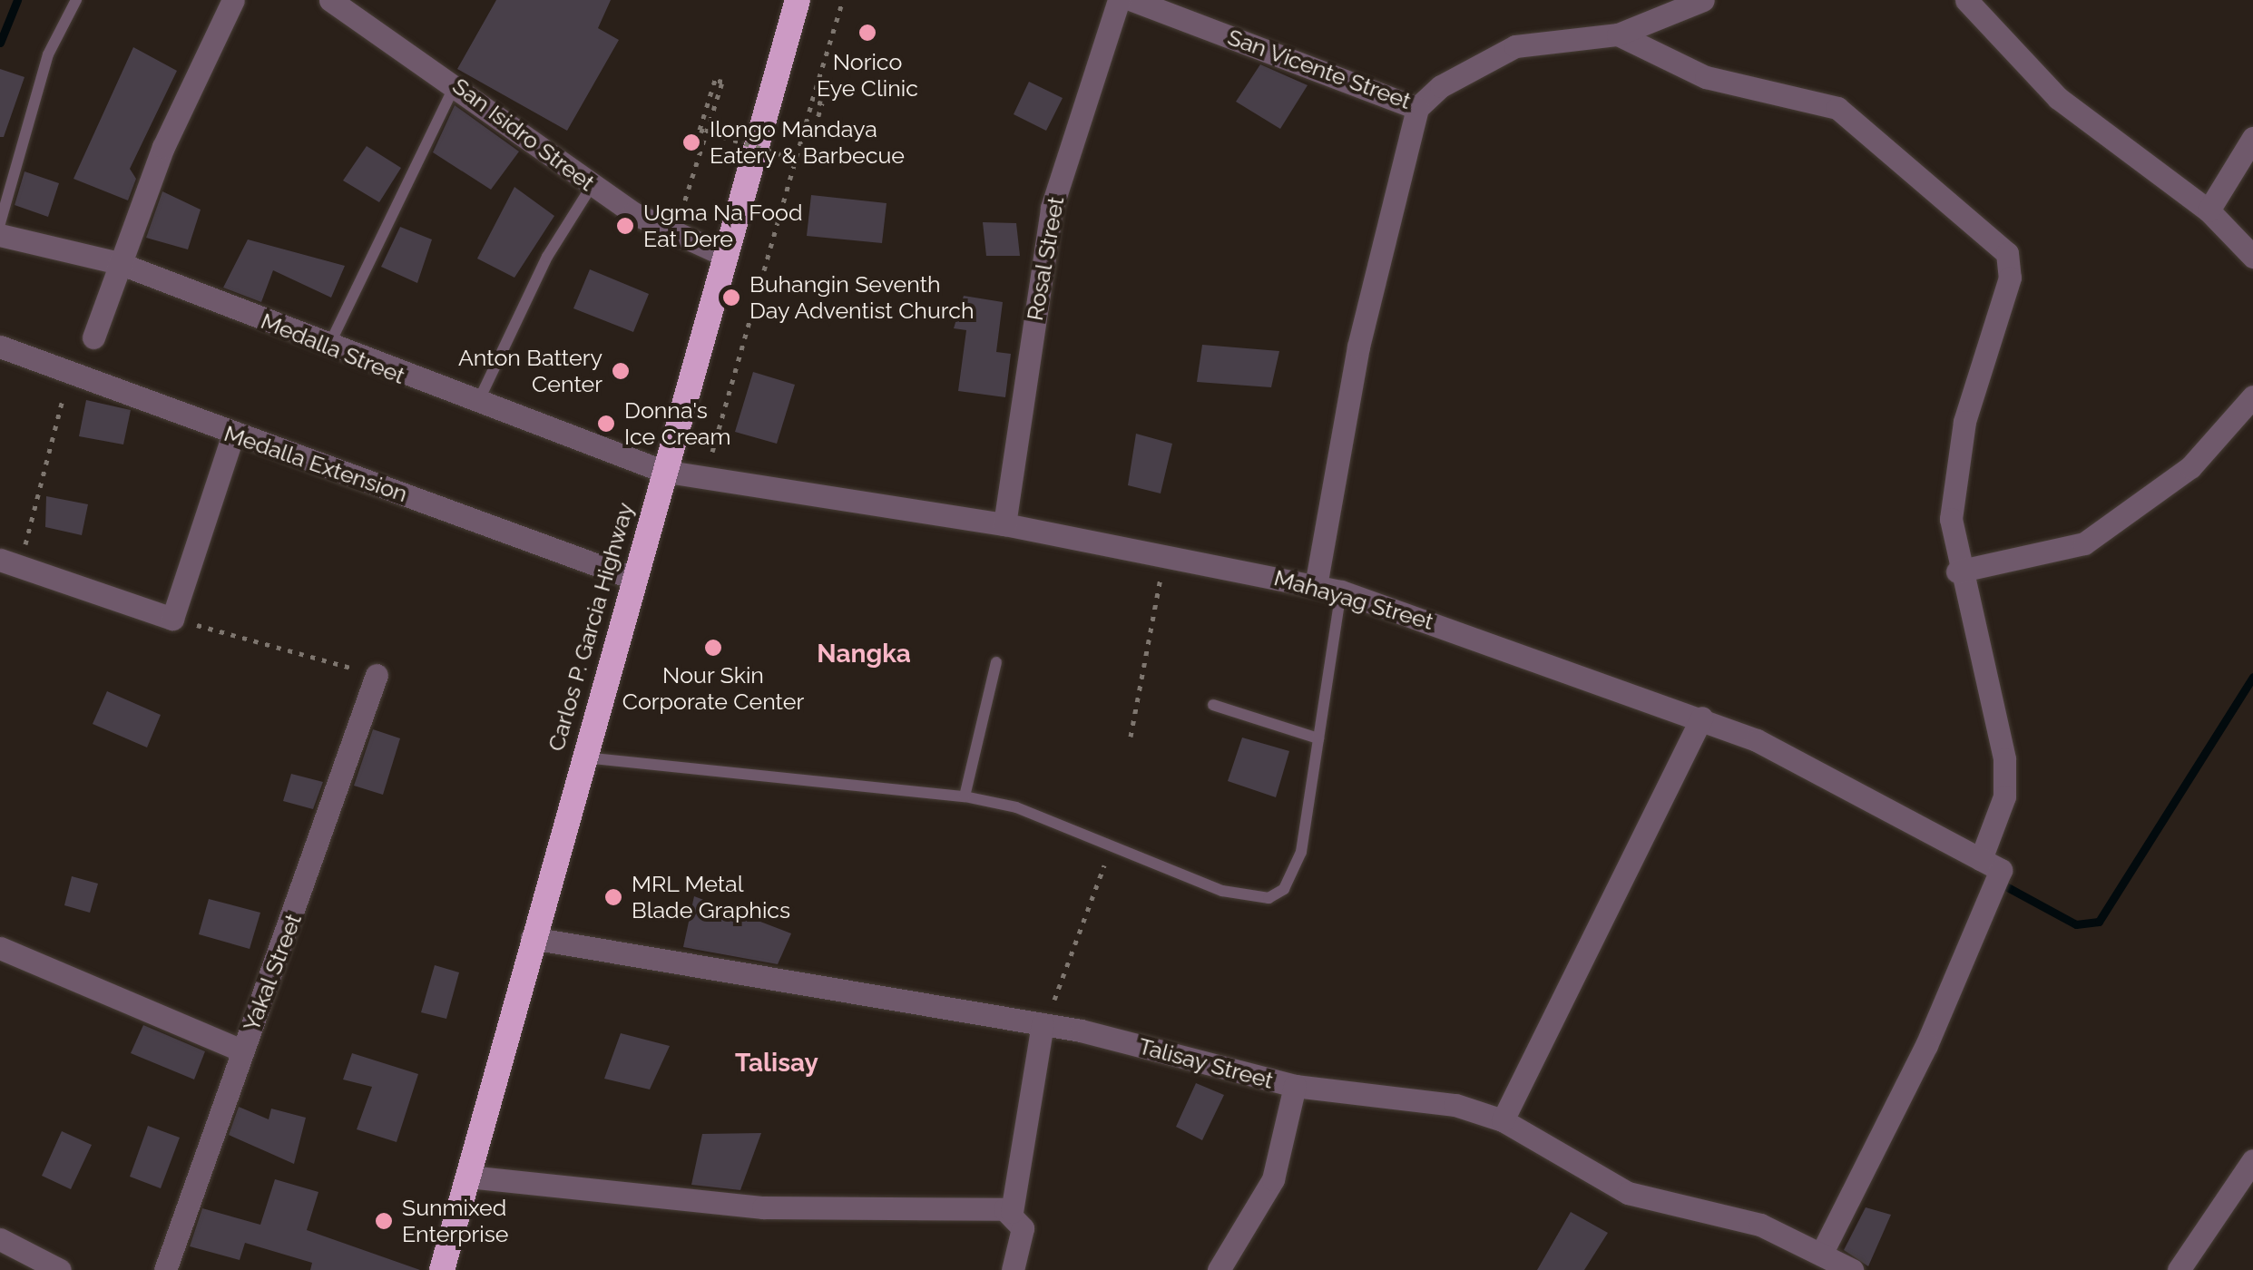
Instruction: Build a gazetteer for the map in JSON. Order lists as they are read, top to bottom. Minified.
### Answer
{"streets":{"highway":["Carlos P. Garcia Highway"],"street":["San Vicente Street","San Isidro Street","Rosal Street","Medalla Street","Medalla Extension","Mahayag Street","Yakal Street","Talisay Street"]},"crossings":[["San Isidro Street","Carlos P. Garcia Highway"],["Rosal Street","Mahayag Street"],["Medalla Street","Mahayag Street"],["Medalla Street","Carlos P. Garcia Highway"],["Medalla Extension","Carlos P. Garcia Highway"],["Mahayag Street","Carlos P. Garcia Highway"],["Carlos P. Garcia Highway","Talisay Street"]],"districts":["Nangka","Talisay"],"places":["Norico Eye Clinic","Ilongo Mandaya Eatery & Barbecue","Ugma Na Food Eat Dere","Buhangin Seventh Day Adventist Church","Anton Battery Center","Donna's Ice Cream","Nour Skin Corporate Center","MRL Metal Blade Graphics","Sunmixed Enterprise"]}
